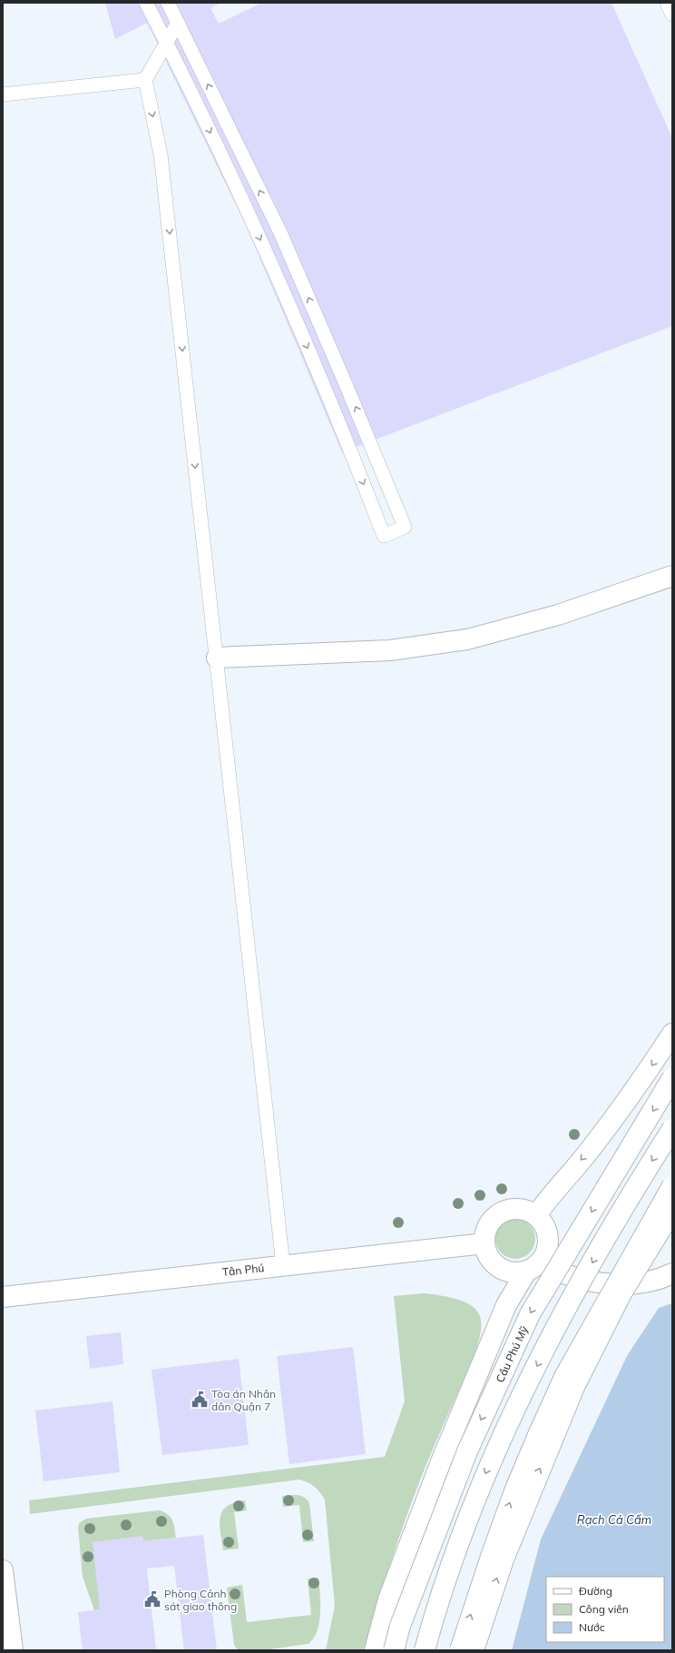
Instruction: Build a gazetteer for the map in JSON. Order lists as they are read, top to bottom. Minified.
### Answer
{"streets":{"main road":["Tân Phú","Cầu Phú Mỹ"]},"water":["Rạch Cả Cấm"],"places":{"public building":["Tòa án Nhân dân Quận 7","Phòng Cảnh sát giao thông"]},"legend":["Đường","Công viên","Nước"]}
